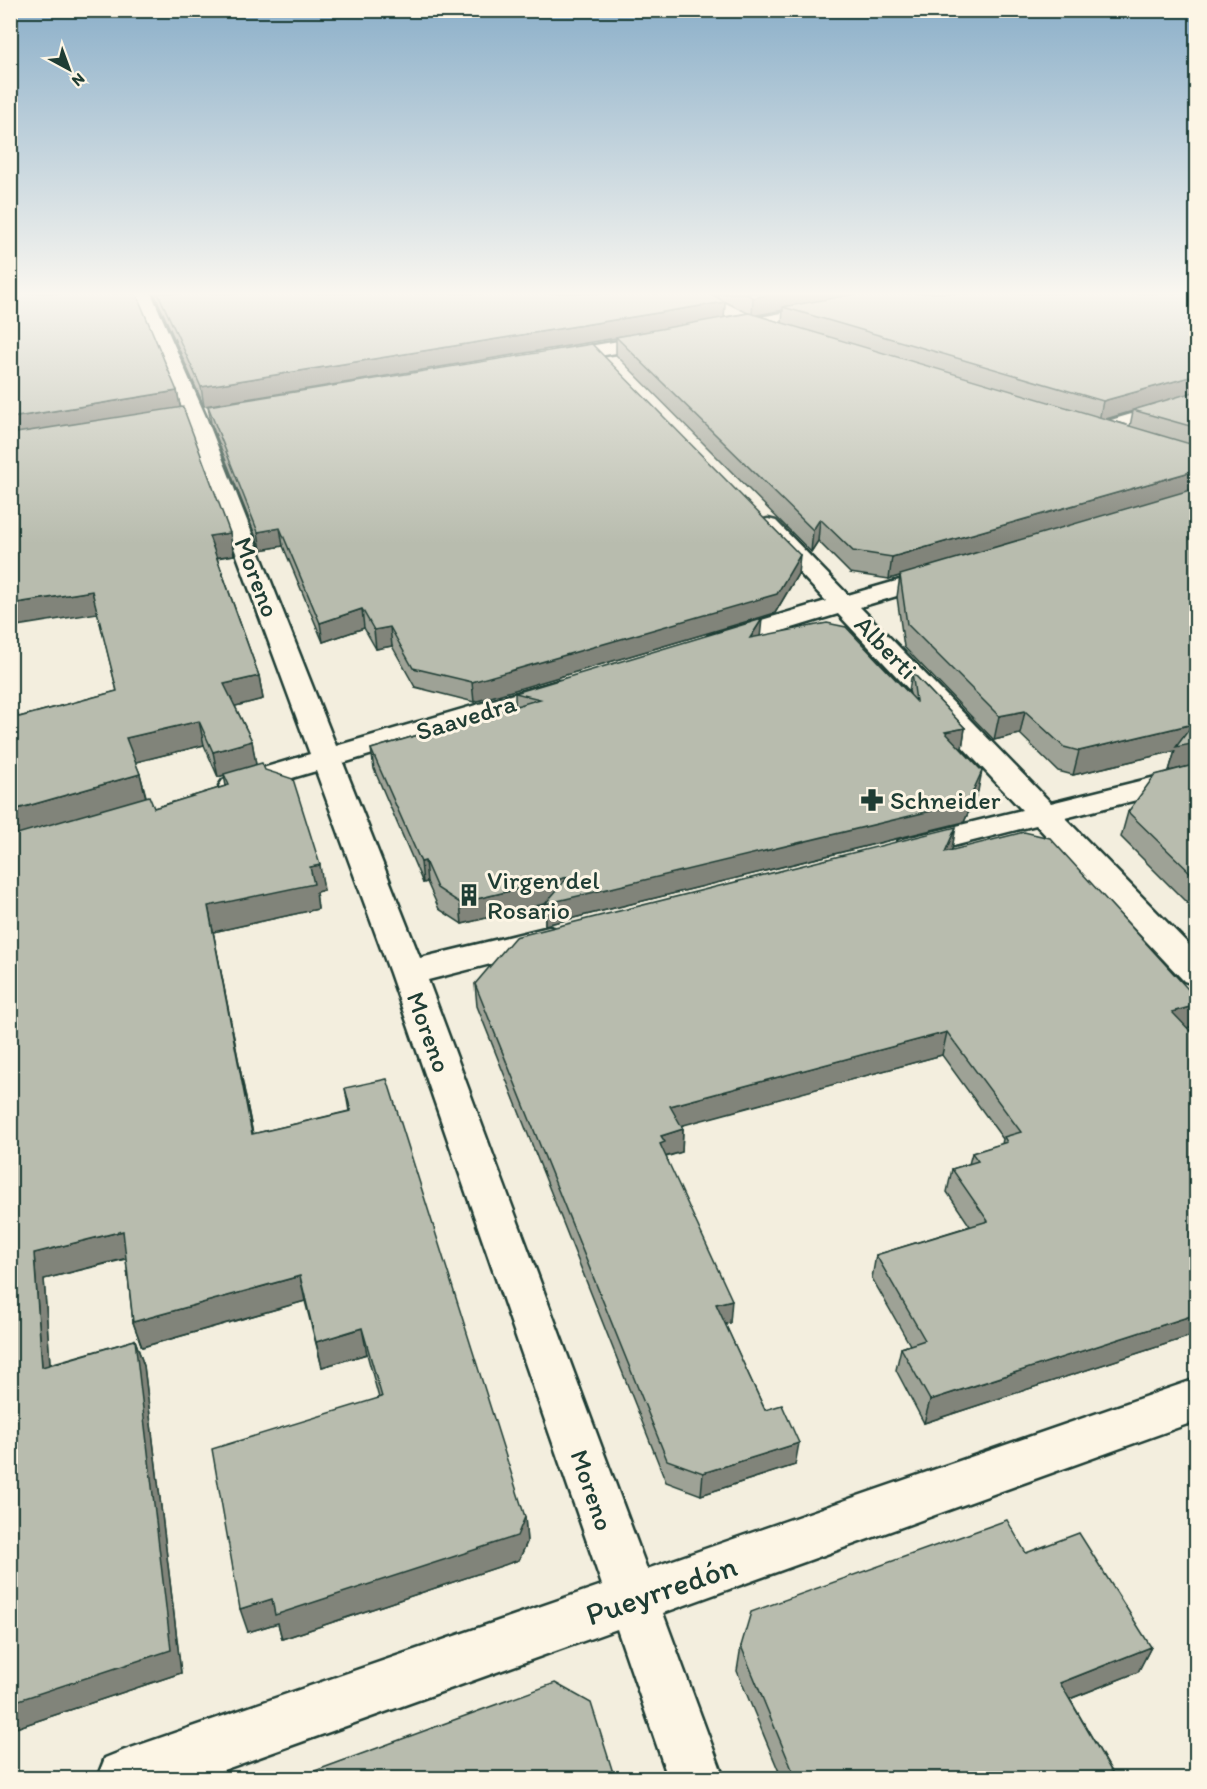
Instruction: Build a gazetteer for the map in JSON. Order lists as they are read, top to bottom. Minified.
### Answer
{"streets":{"street":["Moreno","Alberti","Saavedra","Pueyrredón"]},"crossings":[["Moreno","Saavedra"],["Moreno","Pueyrredón"]],"places":{"pharmacy":["Schneider"],"building":["Virgen del Rosario"]},"north":"bottom right"}
